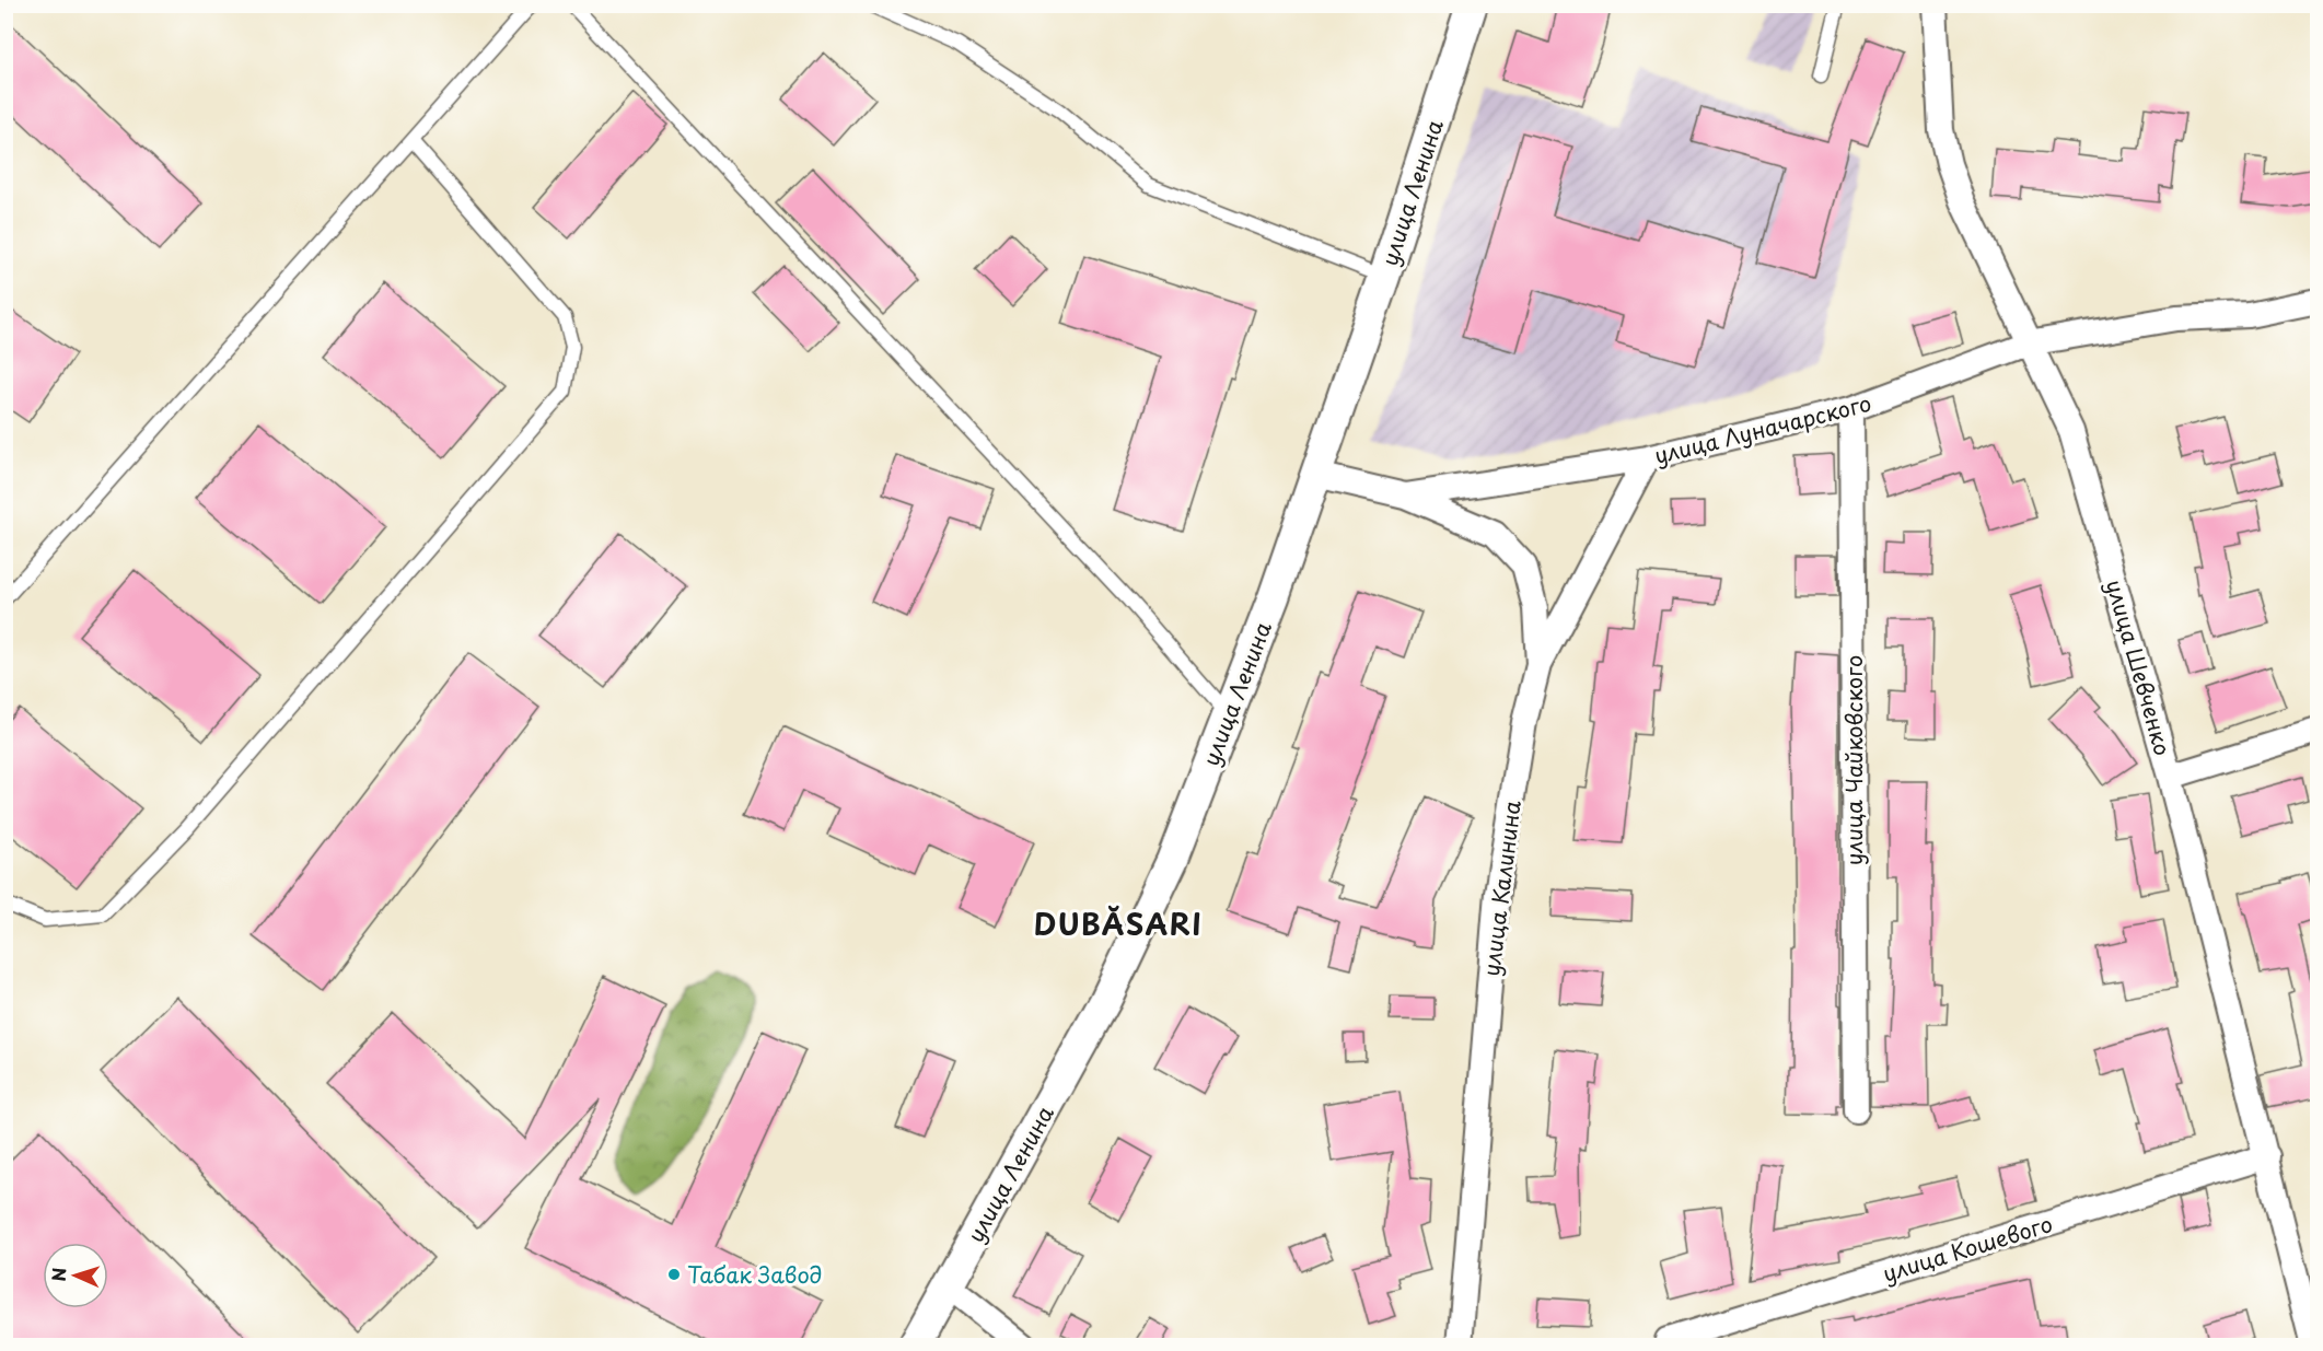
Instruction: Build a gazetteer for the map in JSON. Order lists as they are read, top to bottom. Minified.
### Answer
{"streets":{"street":["улица Ленина","улица Луначарского","улица Шевченко","улица Чайковского","улица Калинина","улица Кошевого"]},"crossings":[["улица Ленина","улица Луначарского"],["улица Луначарского","улица Шевченко"],["улица Луначарского","улица Чайковского"],["улица Луначарского","улица Калинина"],["улица Шевченко","улица Кошевого"]],"districts":["DUBĂSARI"],"places":["Табак Завод"],"north":"left"}
